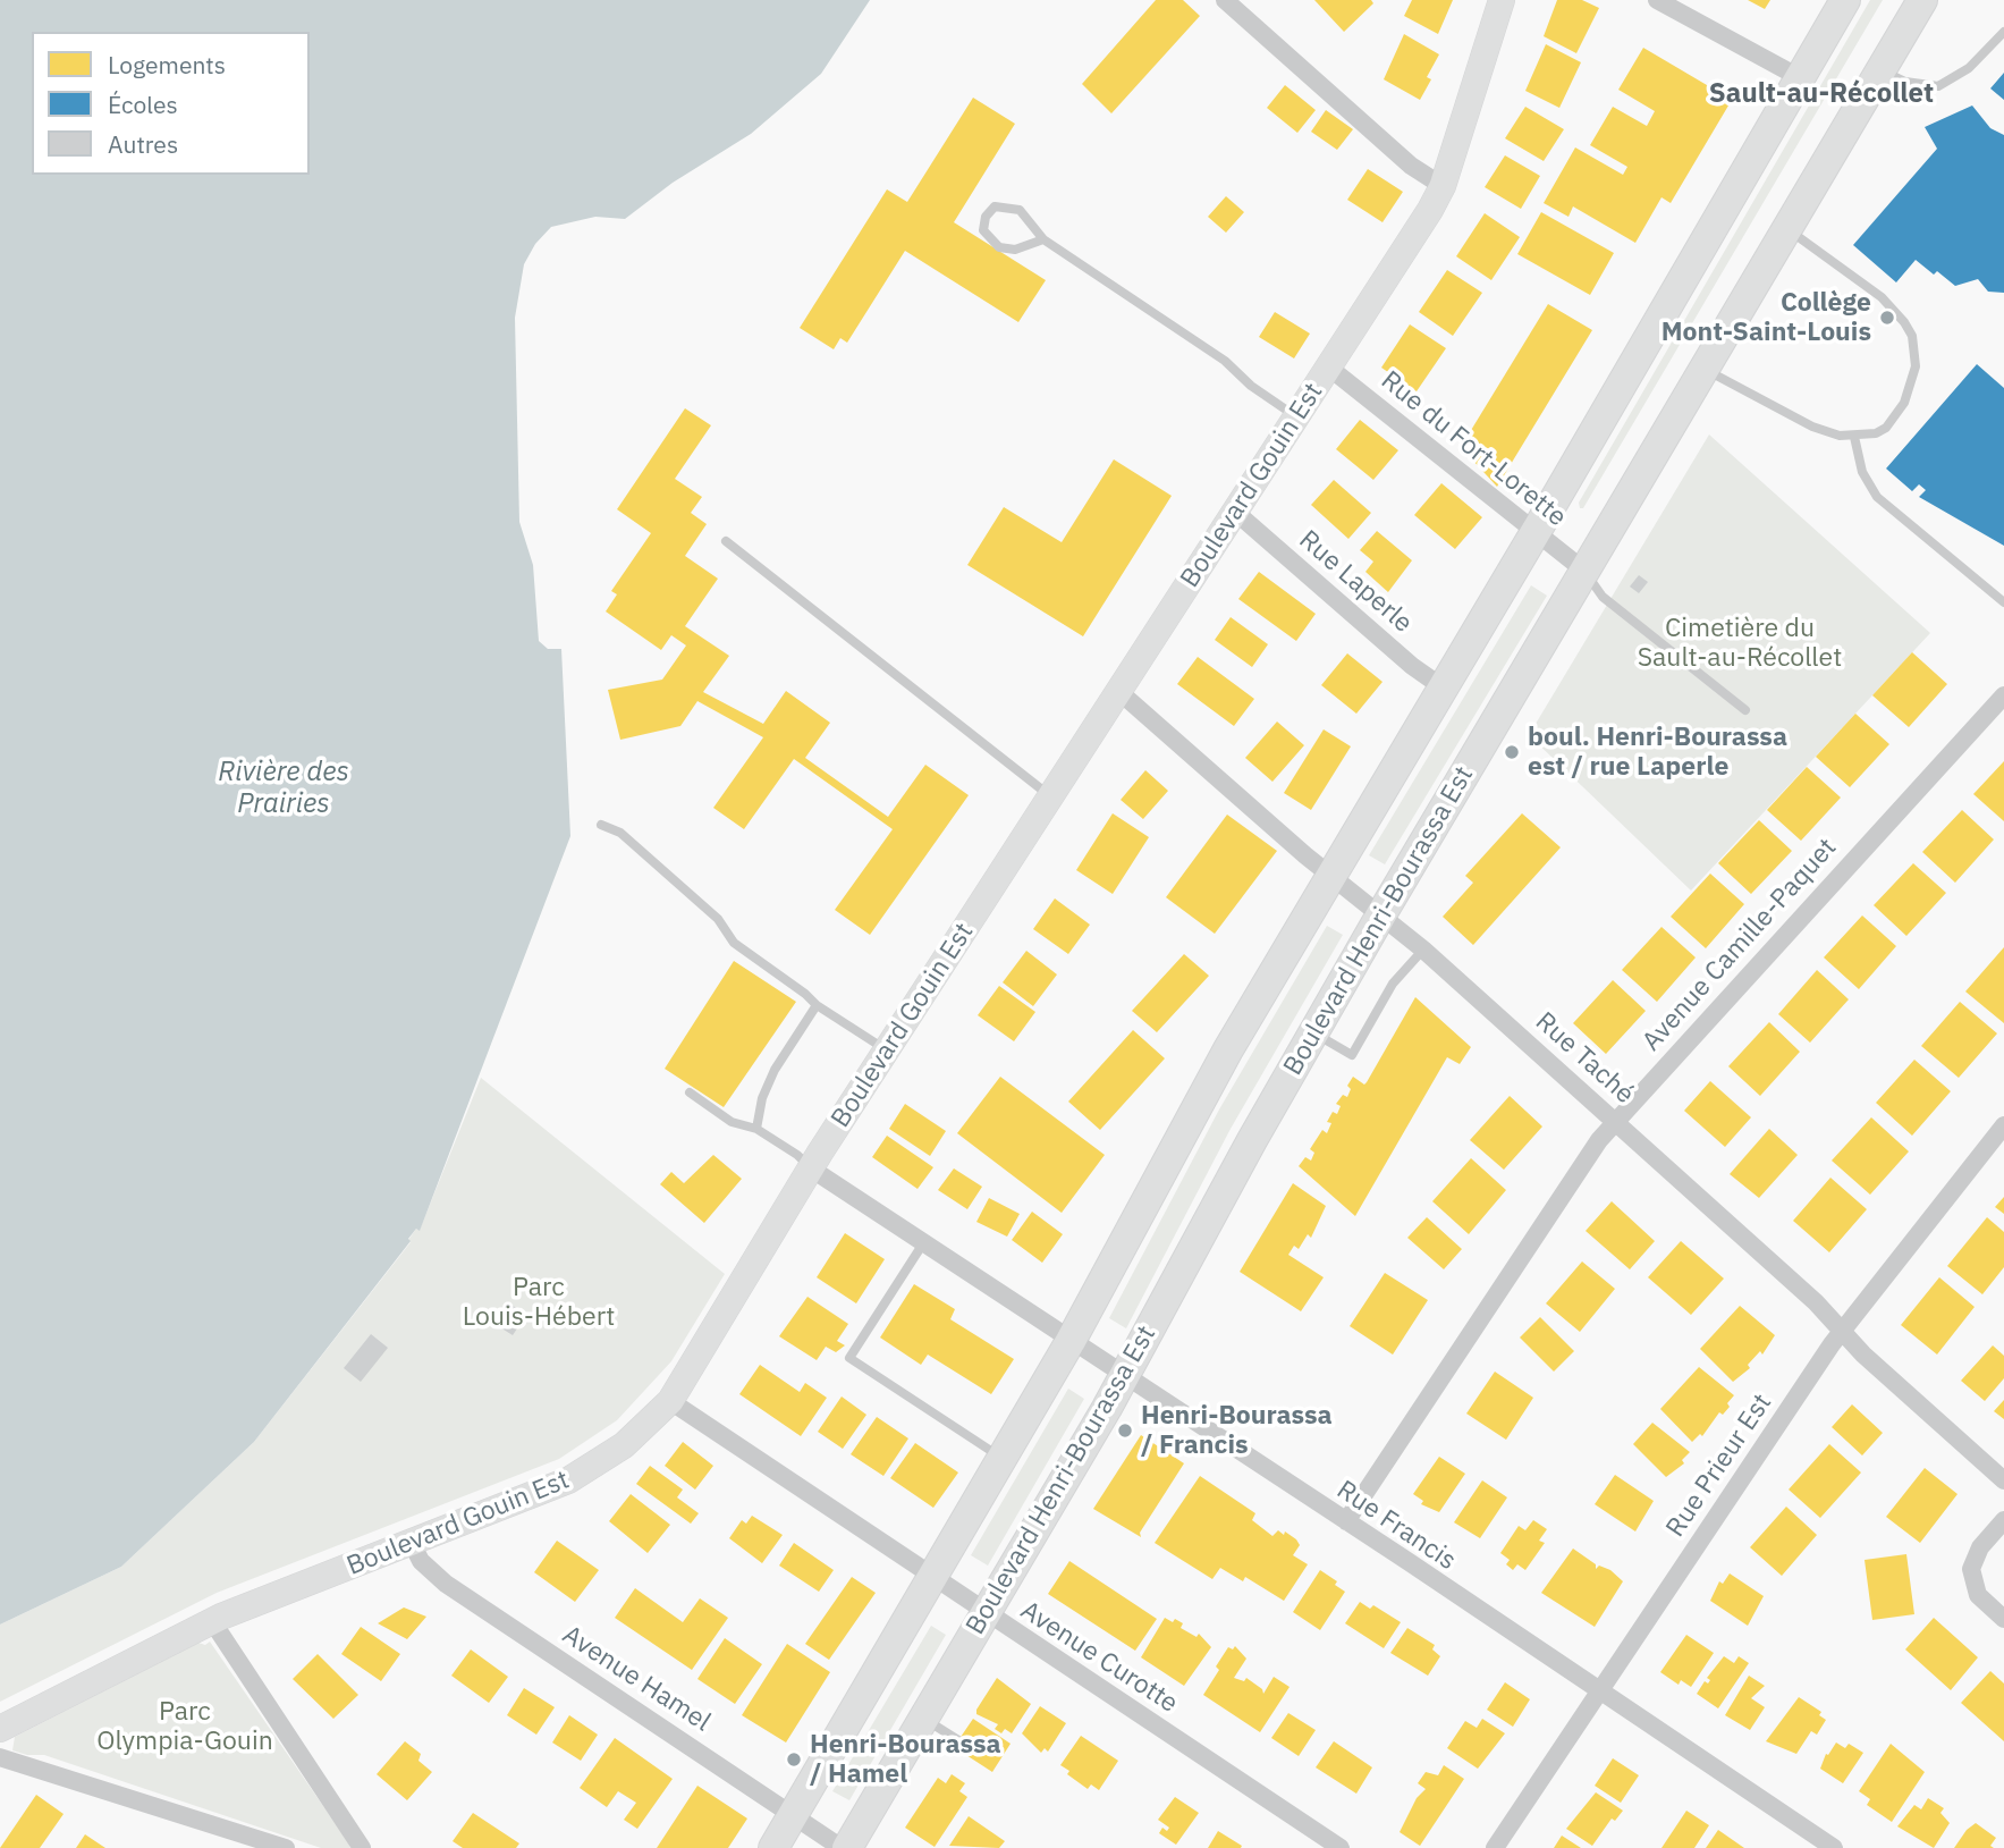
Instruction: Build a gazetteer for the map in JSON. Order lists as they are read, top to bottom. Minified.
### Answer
{"streets":{"main road":["Boulevard Henri-Bourassa Est"],"street":["Rue du Fort-Lorette","Boulevard Gouin Est","Rue Laperle","Avenue Camille-Paquet","Rue Taché","Rue Prieur Est","Rue Francis","Avenue Curotte","Avenue Hamel"]},"crossings":[["Rue du Fort-Lorette","Boulevard Gouin Est"],["Rue du Fort-Lorette","Boulevard Henri-Bourassa Est"],["Boulevard Gouin Est","Rue Laperle"],["Boulevard Gouin Est","Rue Taché"],["Boulevard Gouin Est","Rue Francis"],["Boulevard Gouin Est","Avenue Curotte"],["Boulevard Gouin Est","Avenue Hamel"],["Boulevard Henri-Bourassa Est","Rue Taché"],["Boulevard Henri-Bourassa Est","Rue Francis"],["Boulevard Henri-Bourassa Est","Avenue Curotte"],["Boulevard Henri-Bourassa Est","Avenue Hamel"],["Avenue Camille-Paquet","Rue Taché"],["Avenue Camille-Paquet","Rue Francis"],["Rue Taché","Rue Prieur Est"],["Rue Prieur Est","Rue Francis"]],"districts":["Sault-au-Récollet"],"water":["Rivière des Prairies"],"parks":["Cimetière du Sault-au-Récollet","Parc Louis-Hébert","Parc Olympia-Gouin"],"places":["Collège Mont-Saint-Louis","boul. Henri-Bourassa est / rue Laperle","Henri-Bourassa / Francis","Henri-Bourassa / Hamel"],"legend":["Logements","Écoles","Autres"]}
